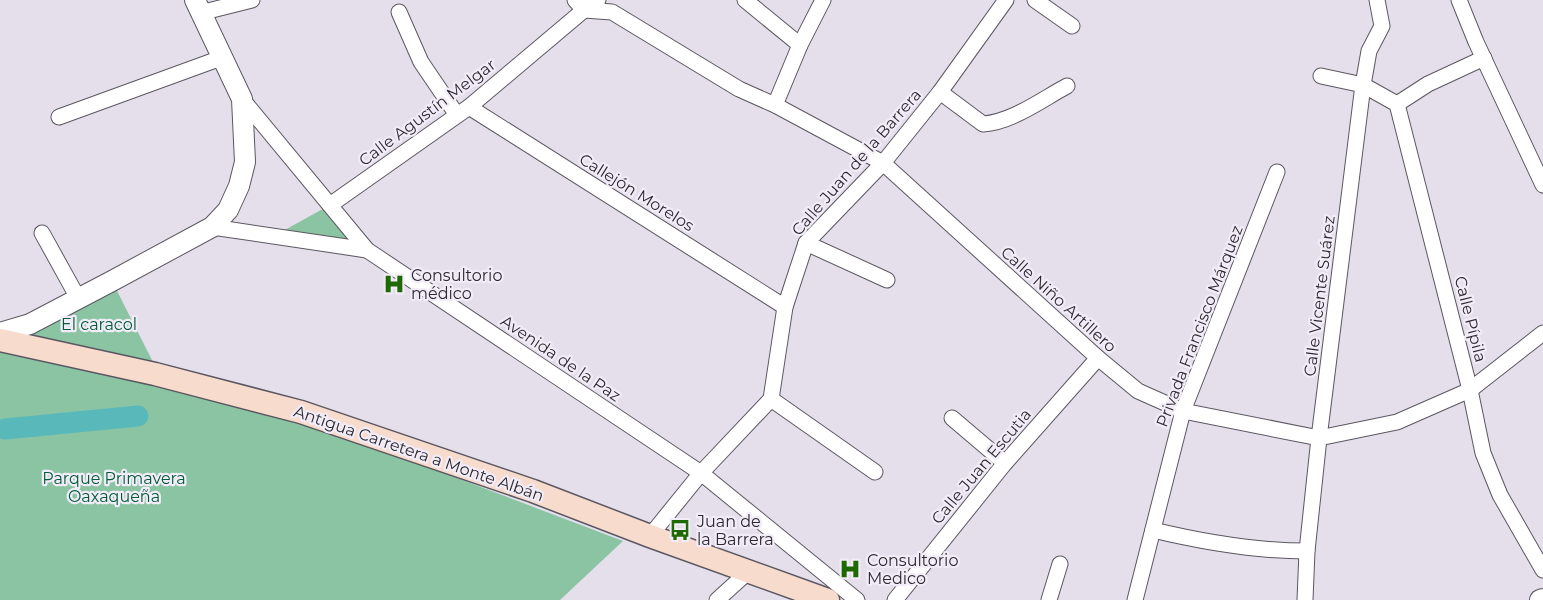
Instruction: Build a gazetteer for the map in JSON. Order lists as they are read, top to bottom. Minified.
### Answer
{"streets":{"main road":["Antigua Carretera a Monte Albán"],"street":["Calle Agustín Melgar","Calle Juan de la Barrera","Callejón Morelos","Calle Vicente Suárez","Calle Niño Artillero","Calle Pípila","Privada Francisco Márquez","Avenida de la Paz","Calle Juan Escutia"]},"crossings":[["Calle Agustín Melgar","Callejón Morelos"],["Calle Agustín Melgar","Calle Niño Artillero"],["Calle Agustín Melgar","Avenida de la Paz"],["Calle Juan de la Barrera","Callejón Morelos"],["Calle Juan de la Barrera","Calle Niño Artillero"],["Calle Vicente Suárez","Calle Niño Artillero"],["Calle Niño Artillero","Calle Pípila"],["Calle Niño Artillero","Privada Francisco Márquez"],["Calle Niño Artillero","Calle Juan Escutia"]],"parks":["El caracol","Parque Primavera Oaxaqueña"],"places":{"hospital":["Consultorio médico","Consultorio Medico"],"bus stop":["Juan de la Barrera"]}}
